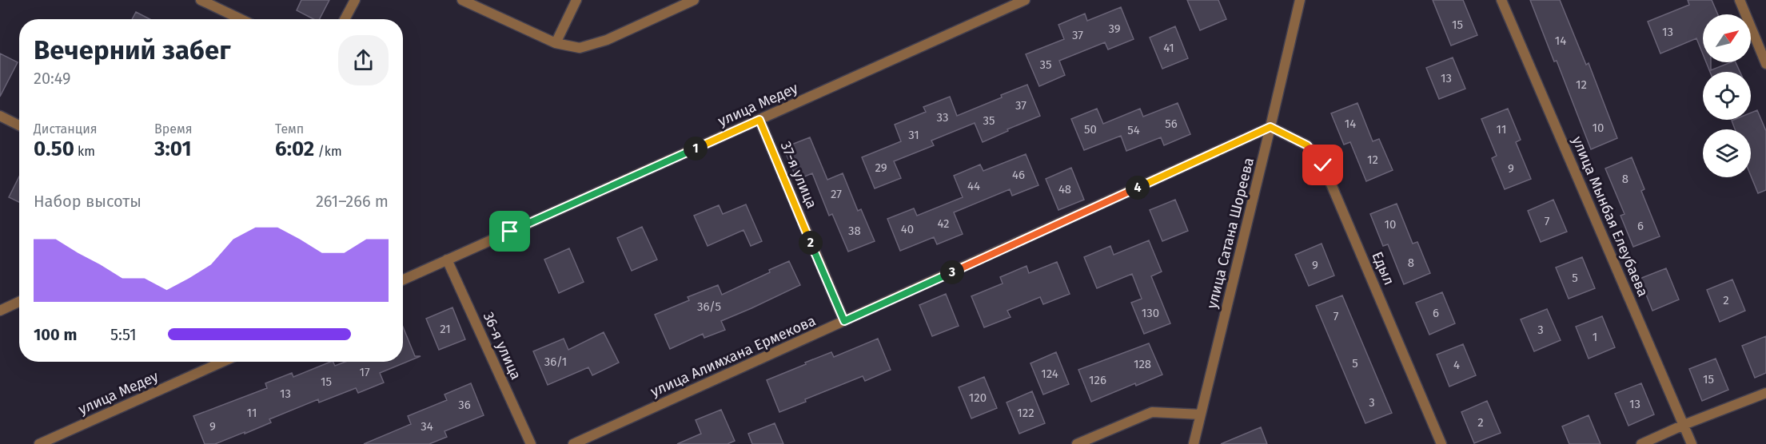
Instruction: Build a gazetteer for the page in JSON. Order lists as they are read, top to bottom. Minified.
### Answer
{"streets":{"street":["улица Медеу","37-я улица","улица Мынбая Елеубаева","улица Сатана Шореева","Едыл","36-я улица","улица Алимхана Ермекова"]},"crossings":[["улица Медеу","37-я улица"],["улица Медеу","36-я улица"],["37-я улица","улица Алимхана Ермекова"],["улица Сатана Шореева","Едыл"],["улица Сатана Шореева","улица Алимхана Ермекова"],["Едыл","улица Алимхана Ермекова"]],"house_numbers":["15","39","13","37","14","41","35","13","12","37","33","35","56","14","10","50","11","54","31","12","29","9","46","8","44","48","27","7","42","10","6","40","38","8","9","5","2","36/5","130","6","7","21","3","1","36/1","5","128","4","17","124","15","126","15","13","120","3","13","36","11","122","2","9","34"],"north":"top right","page":{"heading":["Вечерний забег","20:49"],"stats":[["Дистанция","0.50 km"],["Время","3:01"],["Темп","6:02 /km"]],"pins":["1","4","2","3"],"chart":["Набор высоты","261–266 m"],"list":[{"name":"100 m","note":"5:51"}]}}
